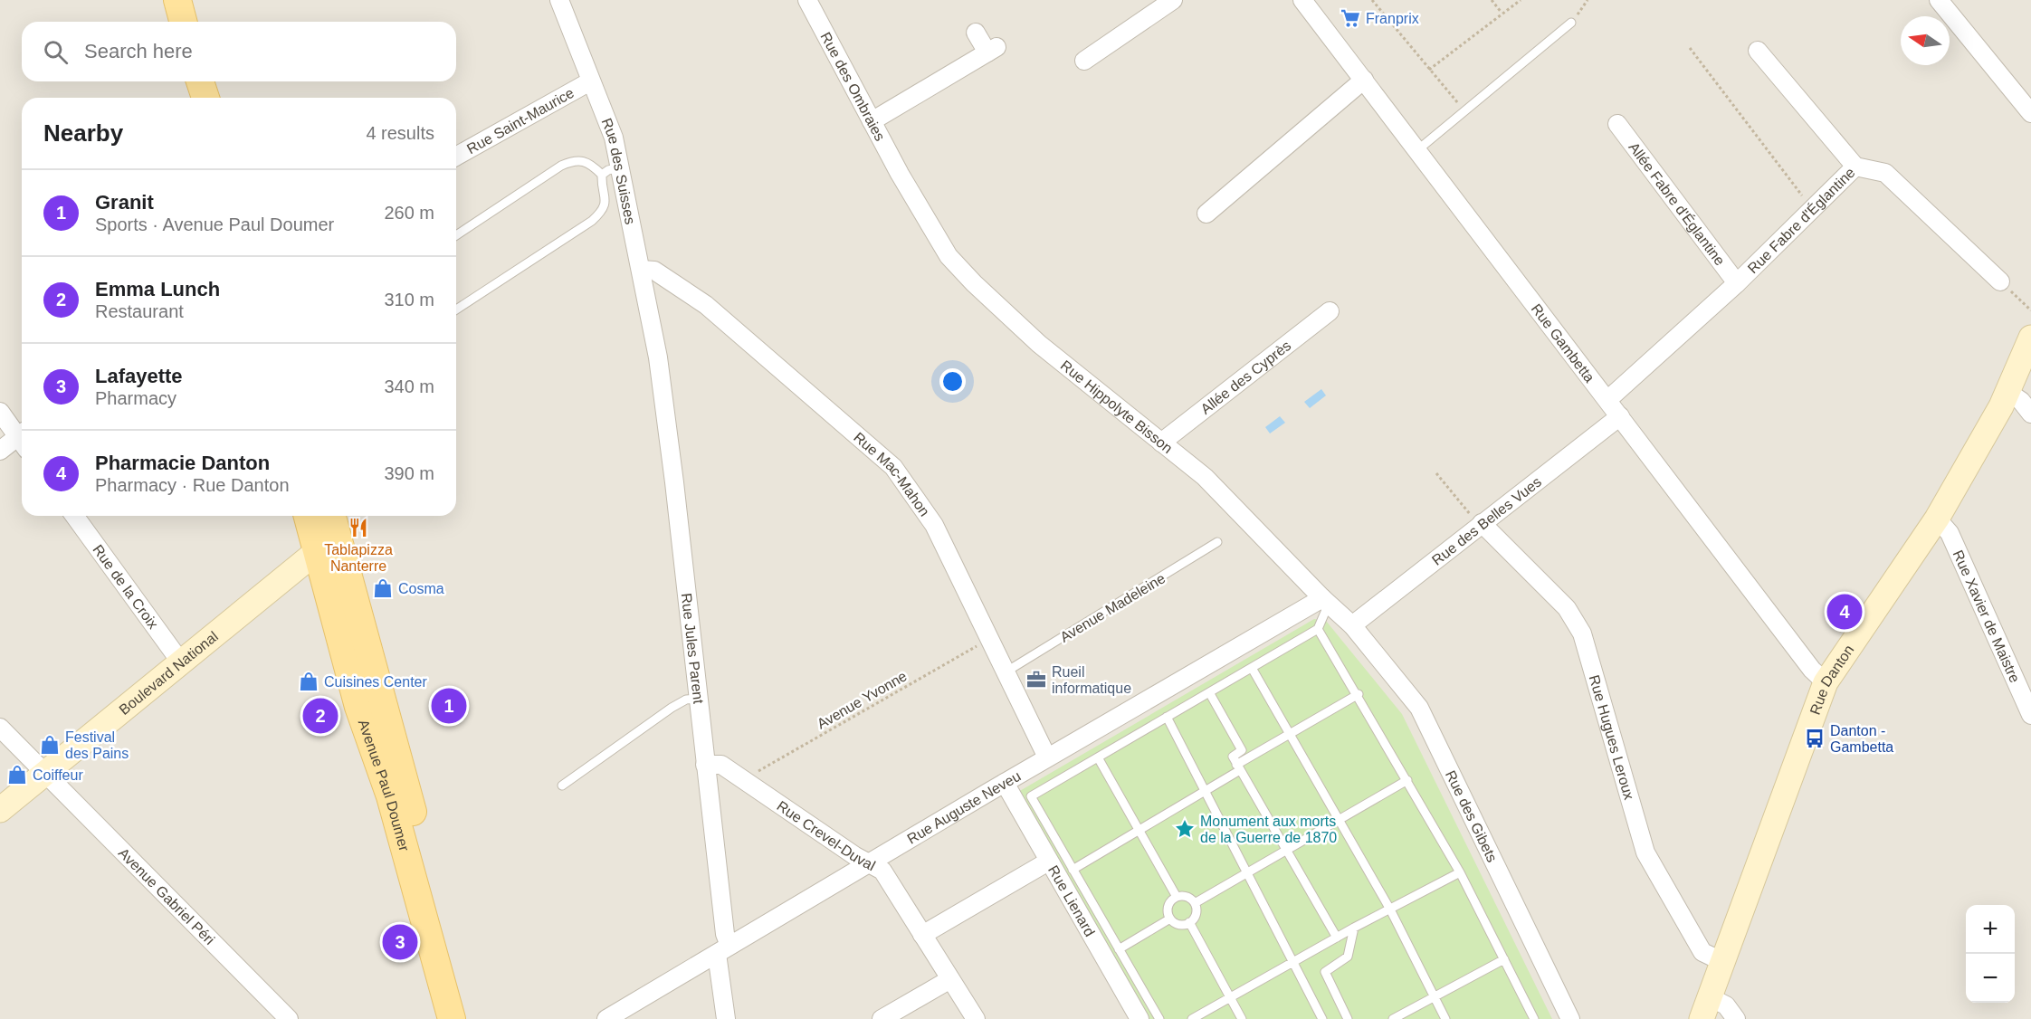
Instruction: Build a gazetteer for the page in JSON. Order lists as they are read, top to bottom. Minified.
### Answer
{"streets":{"main road":["Avenue Paul Doumer"],"street":["Rue des Ombraies","Rue Saint-Maurice","Rue des Suisses","Allée Fabre d'Églantine","Rue Fabre d'Églantine","Rue Gambetta","Allée des Cyprès","Rue Hippolyte Bisson","Rue Mac-Mahon","Rue des Belles Vues","Rue de la Croix","Rue Xavier de Maistre","Rue Jules Parent","Boulevard National","Rue Danton","Rue Hugues Leroux","Rue Auguste Neveu","Rue des Gibets","Rue Crevel-Duval","Avenue Gabriel Péri","Rue Lienard"],"lane":["Avenue Madeleine"],"path":["Avenue Yvonne"]},"crossings":[["Rue des Ombraies","Rue Hippolyte Bisson"],["Rue Saint-Maurice","Rue des Suisses"],["Rue des Suisses","Rue Mac-Mahon"],["Rue des Suisses","Rue Jules Parent"],["Allée Fabre d'Églantine","Rue Fabre d'Églantine"],["Rue Fabre d'Églantine","Rue Gambetta"],["Rue Gambetta","Rue des Belles Vues"],["Rue Gambetta","Rue Danton"],["Allée des Cyprès","Rue Hippolyte Bisson"],["Rue Hippolyte Bisson","Rue des Belles Vues"],["Rue Hippolyte Bisson","Rue Auguste Neveu"],["Rue Hippolyte Bisson","Rue des Gibets"],["Rue Mac-Mahon","Avenue Madeleine"],["Rue Mac-Mahon","Avenue Yvonne"],["Rue Mac-Mahon","Rue Auguste Neveu"],["Rue des Belles Vues","Rue Hugues Leroux"],["Rue des Belles Vues","Rue des Gibets"],["Rue de la Croix","Boulevard National"],["Rue Xavier de Maistre","Rue Danton"],["Rue Jules Parent","Rue Auguste Neveu"],["Rue Jules Parent","Rue Crevel-Duval"],["Boulevard National","Avenue Paul Doumer"],["Boulevard National","Avenue Gabriel Péri"],["Rue Danton","Rue Hugues Leroux"],["Avenue Yvonne","Rue Crevel-Duval"],["Rue Auguste Neveu","Rue Crevel-Duval"],["Rue Auguste Neveu","Rue Lienard"]],"places":{"supermarket":["Franprix"],"restaurant":["Tablapizza Nanterre"],"shop":["Cosma","Cuisines Center","Festival des Pains","Coiffeur"],"office":["Rueil informatique"],"bus stop":["Danton - Gambetta"],"place":["Monument aux morts de la Guerre de 1870"]},"north":"left","page":{"search":"Search here","heading":["Nearby","4 results"],"list":[{"mark":"1","name":"Granit","note":"Sports · Avenue Paul Doumer","value":"260 m"},{"mark":"2","name":"Emma Lunch","note":"Restaurant","value":"310 m"},{"mark":"3","name":"Lafayette","note":"Pharmacy","value":"340 m"},{"mark":"4","name":"Pharmacie Danton","note":"Pharmacy · Rue Danton","value":"390 m"}],"pins":["4","1","2","3"],"map_buttons":["+","−"]}}
